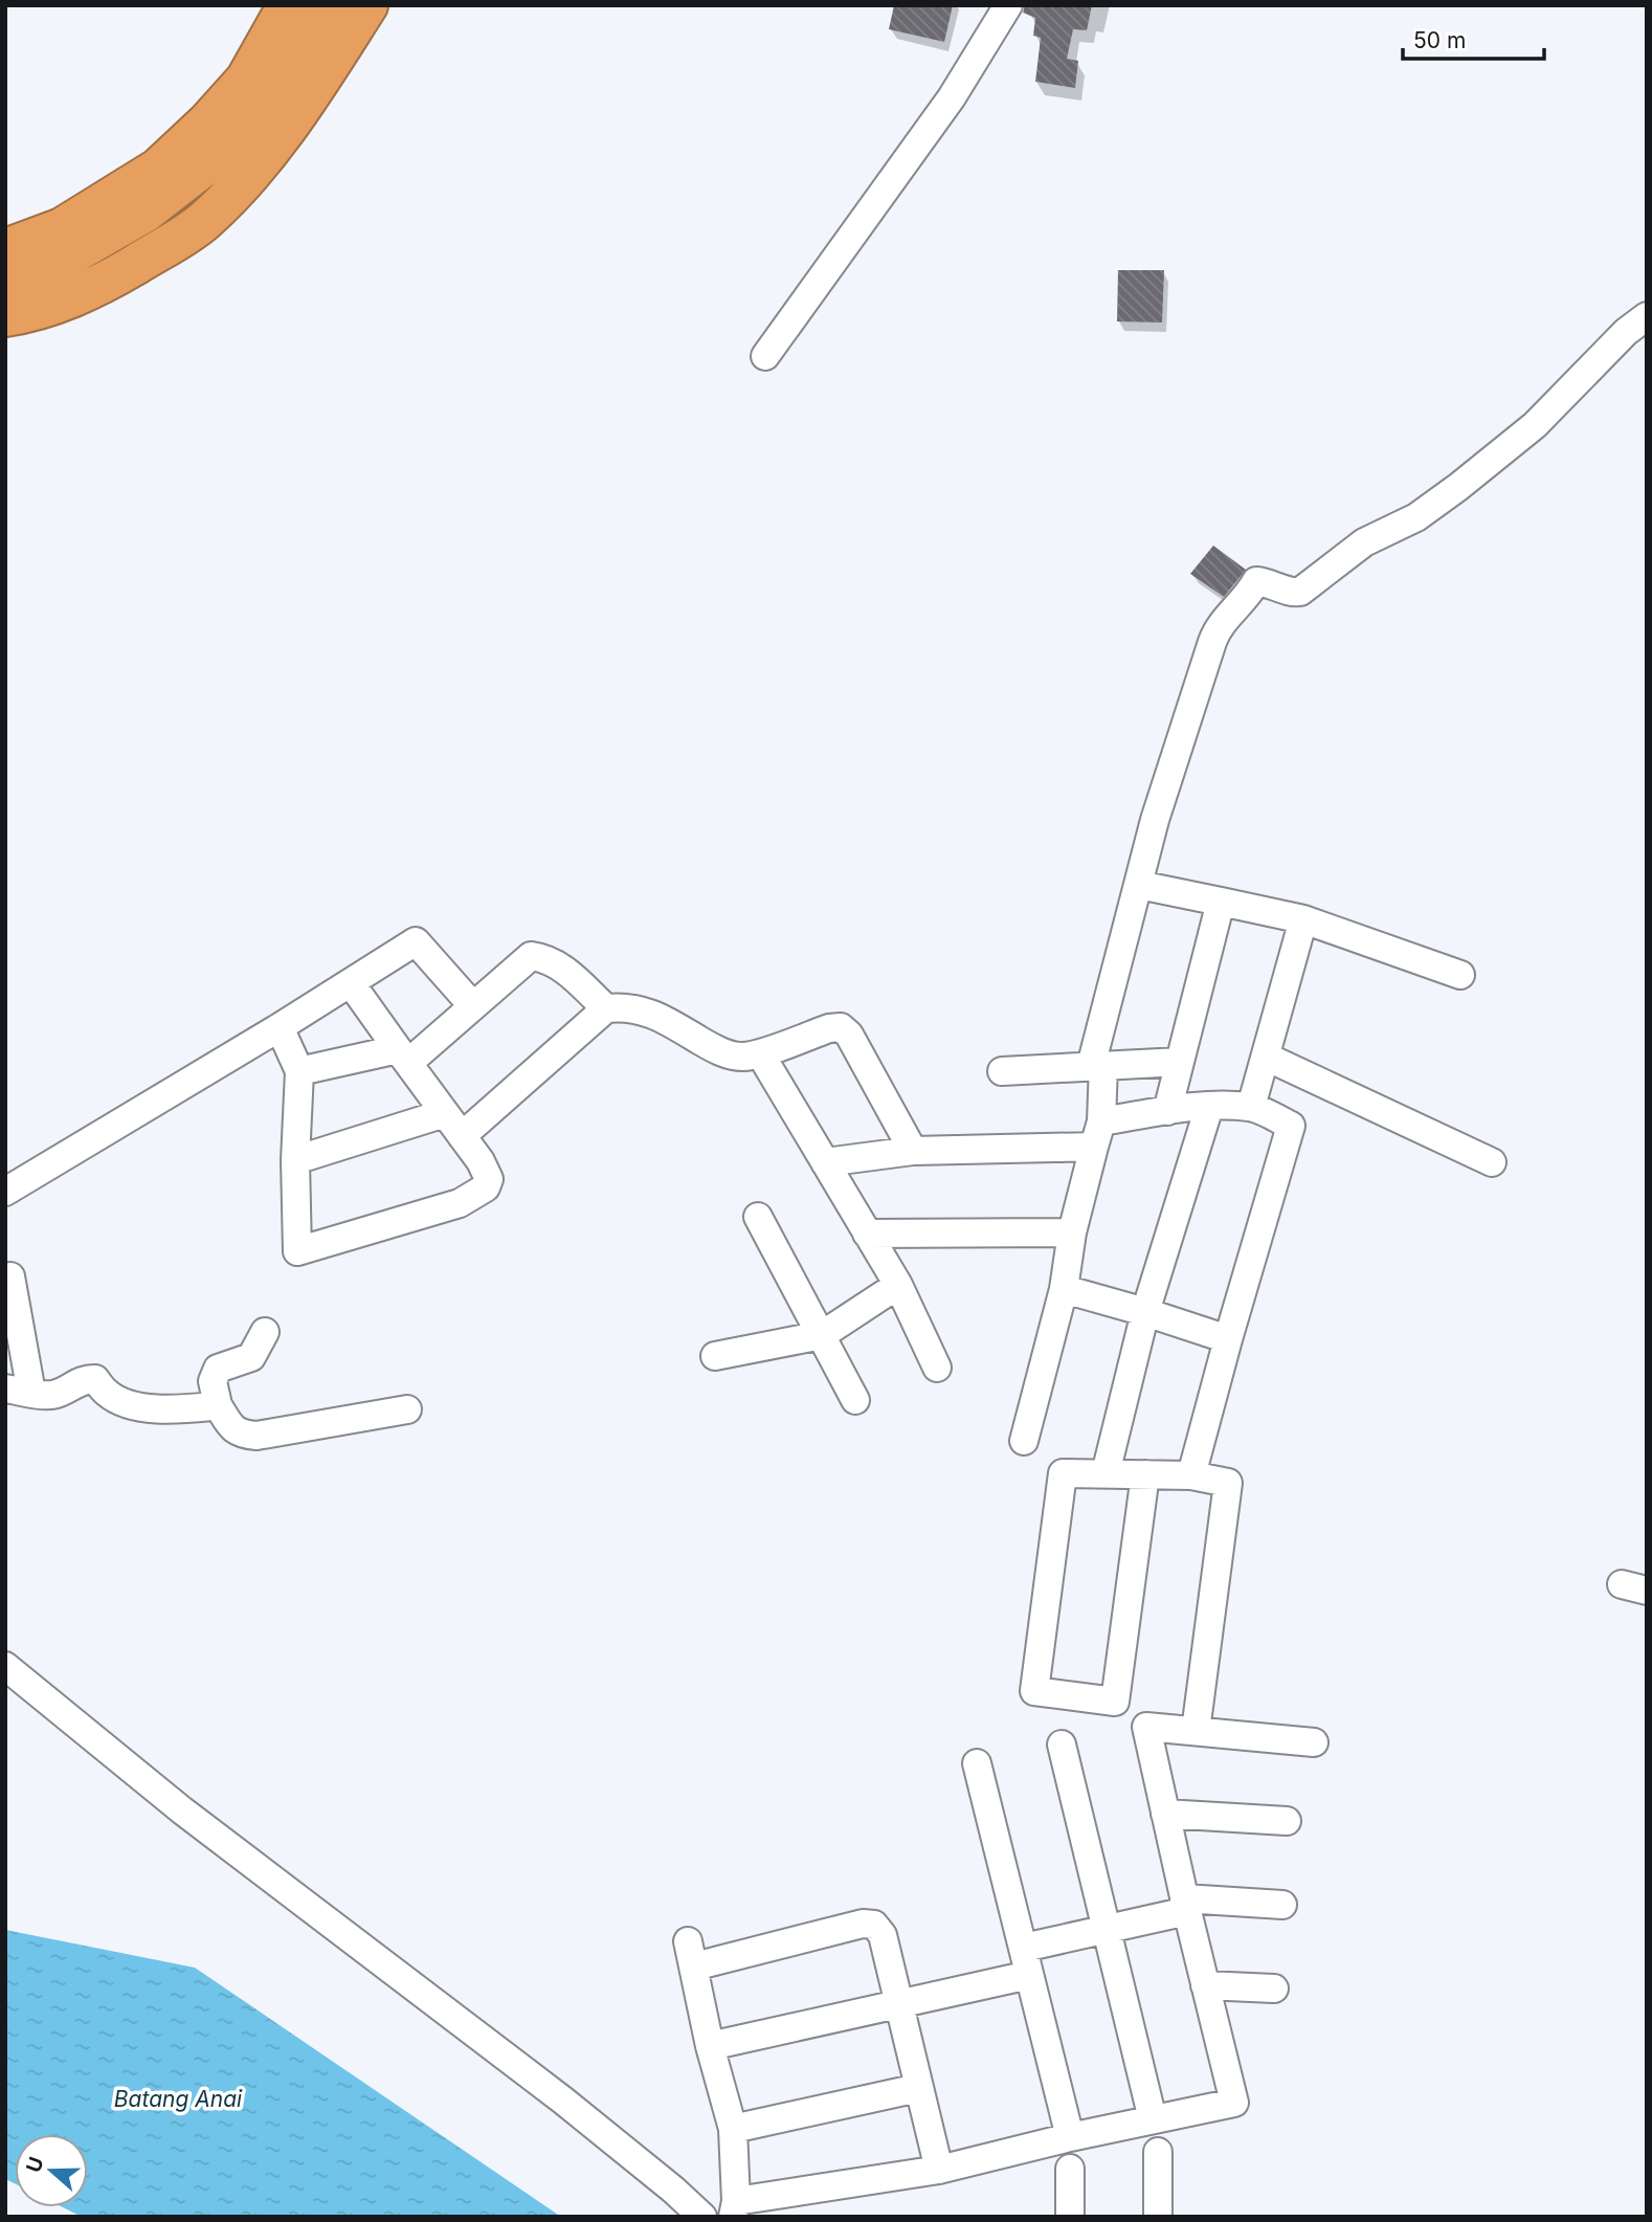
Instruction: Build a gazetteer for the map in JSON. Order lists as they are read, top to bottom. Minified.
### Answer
{"water":["Batang Anai"],"scale_bar":"50 m","north":"left"}
